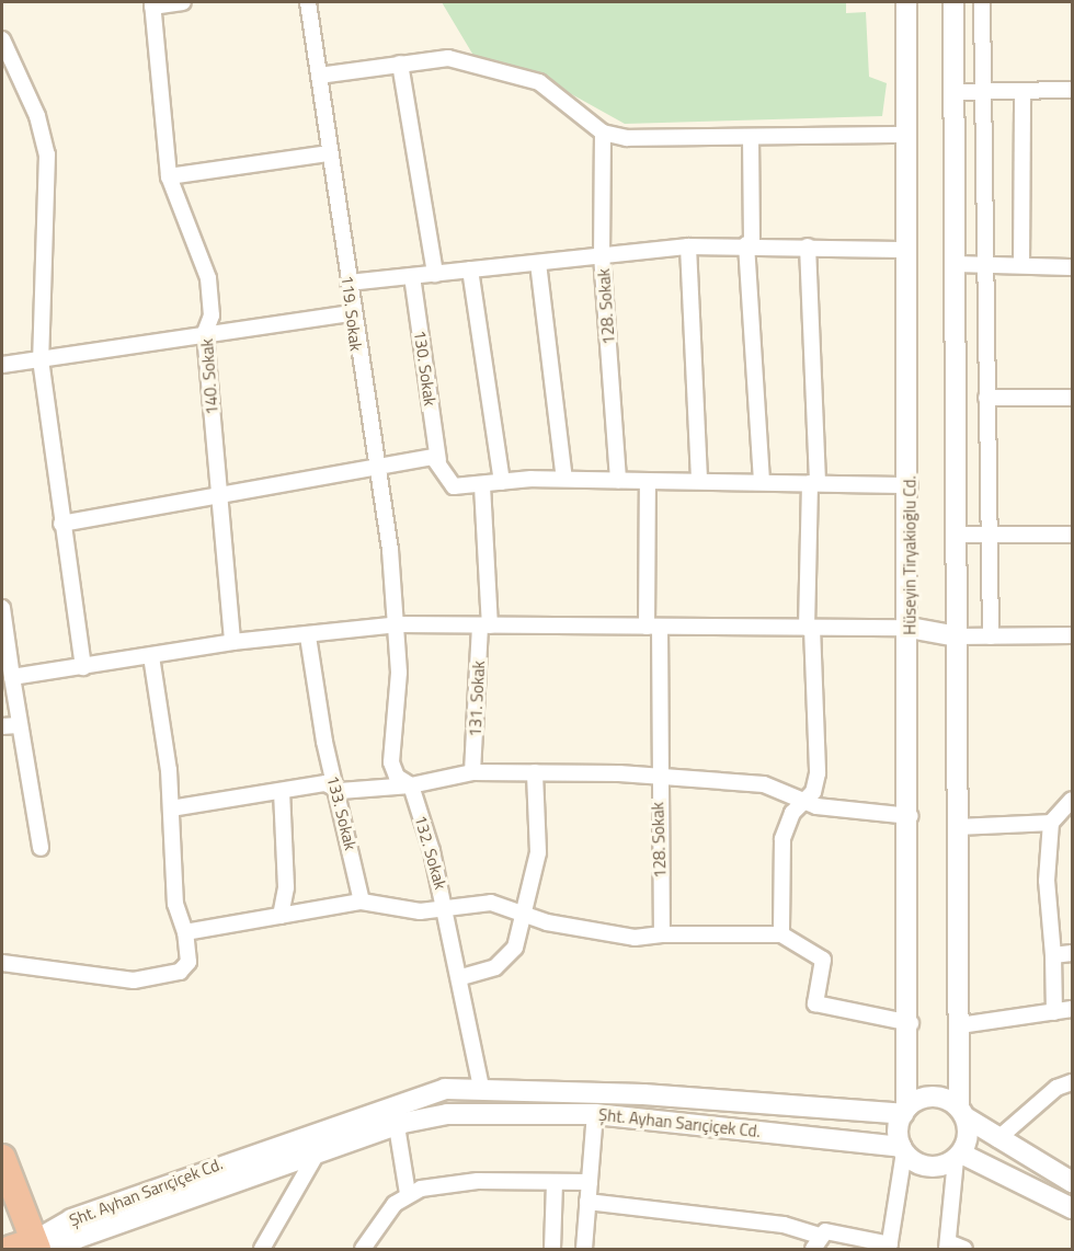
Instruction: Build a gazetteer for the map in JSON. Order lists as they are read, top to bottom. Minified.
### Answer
{"streets":{"street":["128. Sokak","119. Sokak","130. Sokak","140. Sokak","Hüseyin Tiryakioğlu Cd.","131. Sokak","133. Sokak","132. Sokak","Şht. Ayhan Sarıçiçek Cd."]},"crossings":[["119. Sokak","132. Sokak"],["Hüseyin Tiryakioğlu Cd.","Şht. Ayhan Sarıçiçek Cd."],["132. Sokak","Şht. Ayhan Sarıçiçek Cd."]]}
